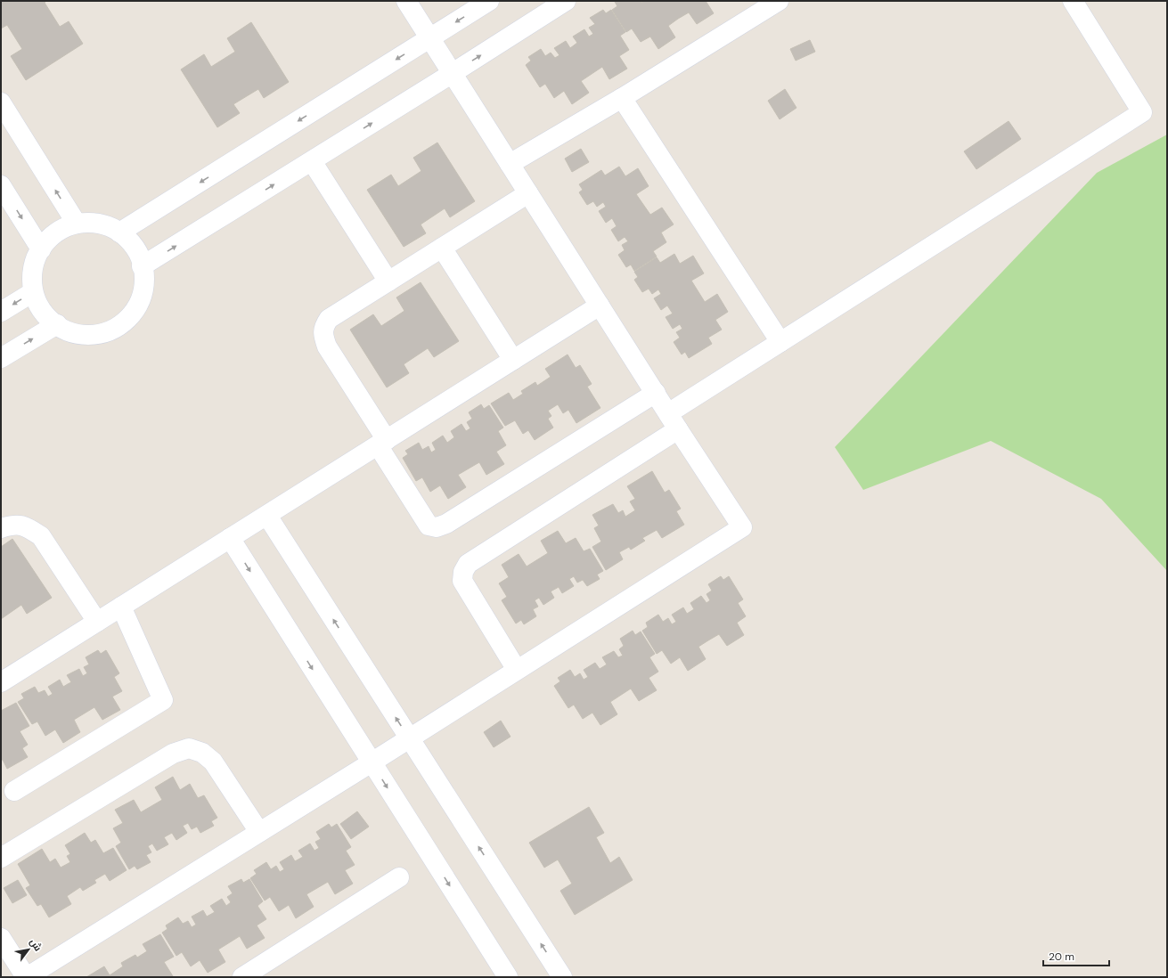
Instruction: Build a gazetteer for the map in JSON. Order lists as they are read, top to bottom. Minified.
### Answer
{"scale_bar":"20 m","north":"top right"}
